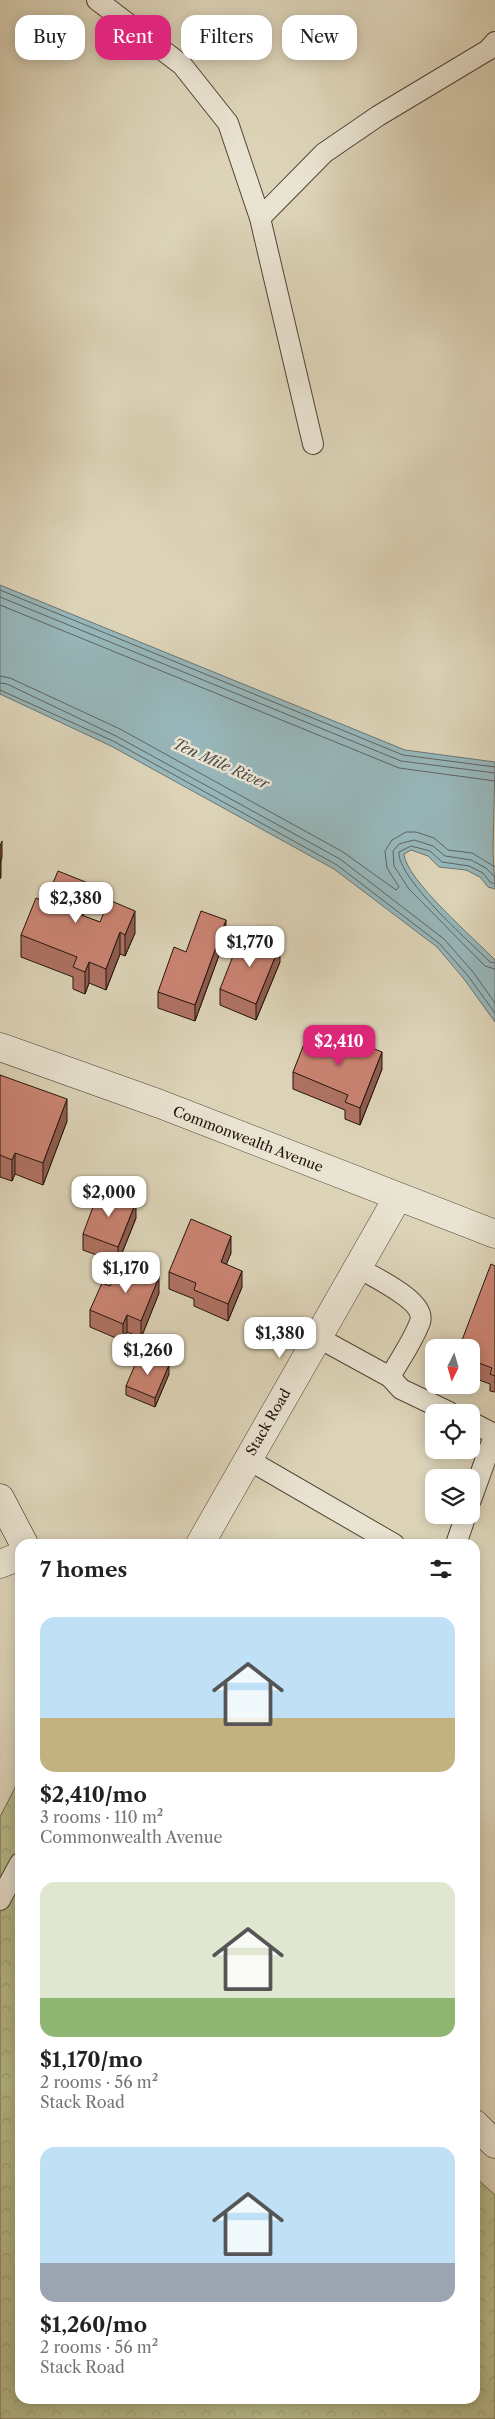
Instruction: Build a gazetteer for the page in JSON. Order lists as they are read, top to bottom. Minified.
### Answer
{"streets":{"street":["Commonwealth Avenue","Stack Road"]},"crossings":[["Commonwealth Avenue","Stack Road"]],"water":["Ten Mile River"],"north":"bottom","page":{"chip":["Buy","Rent","Filters","New"],"price":["$2,380","$1,770","$2,410","$2,000","$1,170","$1,380","$1,260"],"heading":"7 homes","list":[{"name":"$2,410/mo","note":"3 rooms · 110 m² · Commonwealth Avenue"},{"name":"$1,170/mo","note":"2 rooms · 56 m² · Stack Road"},{"name":"$1,260/mo","note":"2 rooms · 56 m² · Stack Road"}]}}
